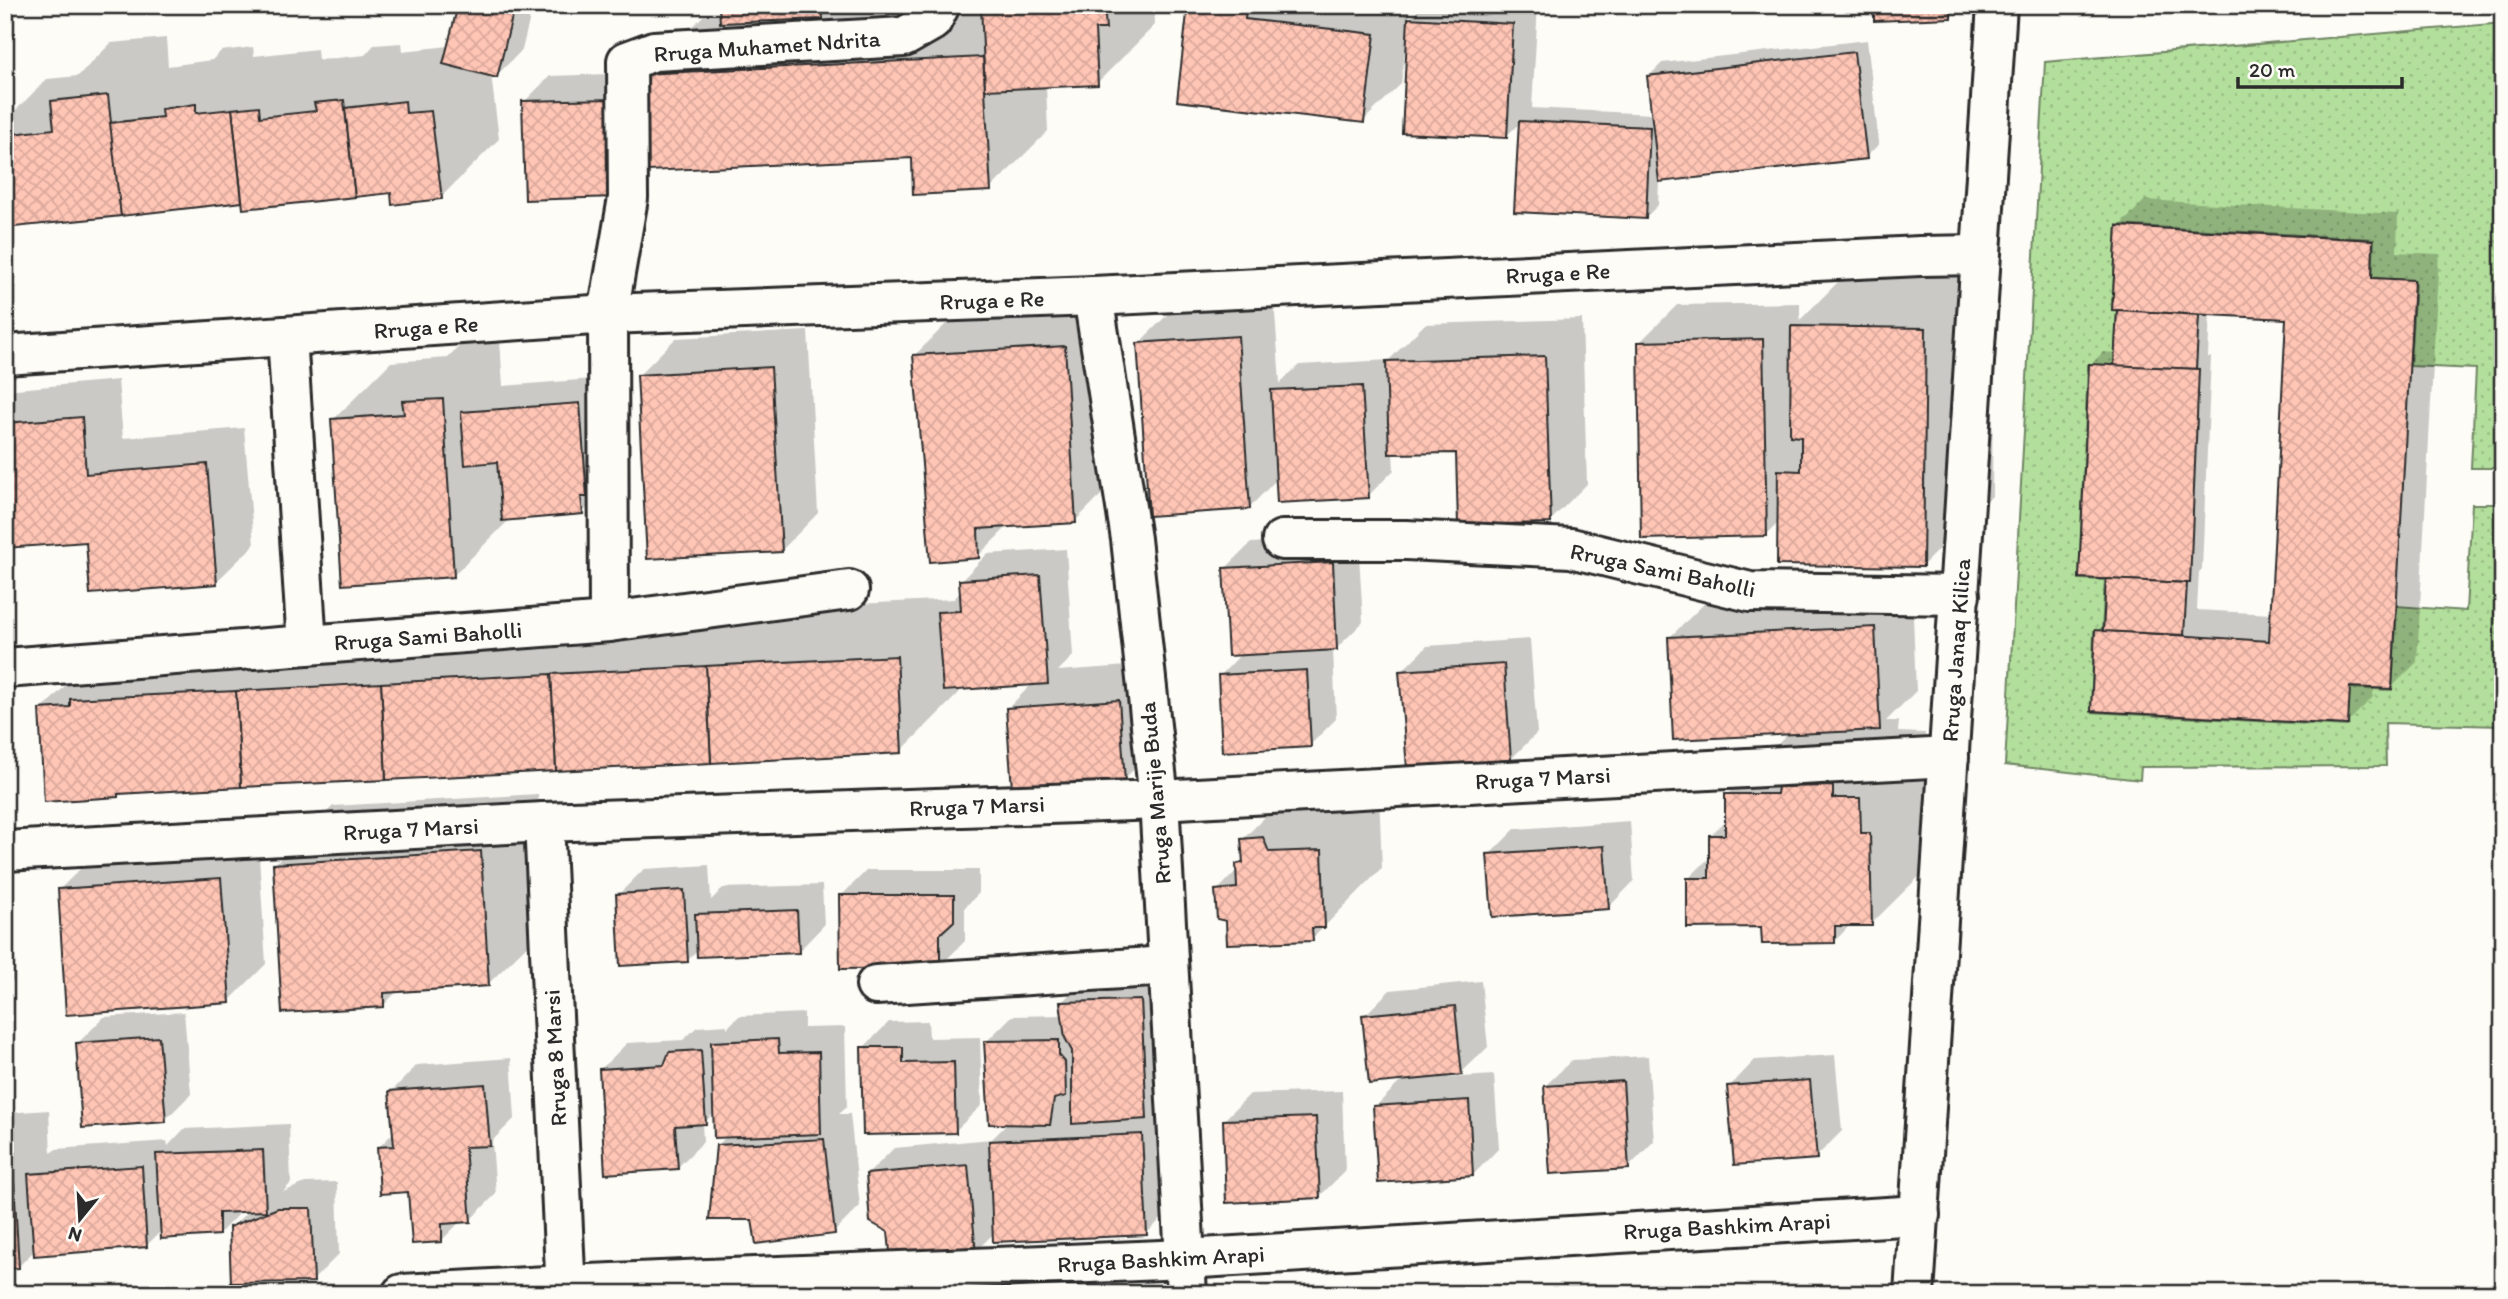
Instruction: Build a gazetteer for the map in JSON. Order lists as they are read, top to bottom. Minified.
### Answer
{"streets":{"street":["Rruga Muhamet Ndrita","Rruga e Re","Rruga Sami Baholli","Rruga Janaq Kilica","Rruga 7 Marsi","Rruga Marije Buda","Rruga 8 Marsi","Rruga Bashkim Arapi"]},"crossings":[["Rruga Muhamet Ndrita","Rruga e Re"],["Rruga e Re","Rruga Janaq Kilica"],["Rruga e Re","Rruga Marije Buda"],["Rruga Sami Baholli","Rruga Janaq Kilica"],["Rruga Janaq Kilica","Rruga 7 Marsi"],["Rruga Janaq Kilica","Rruga Bashkim Arapi"],["Rruga 7 Marsi","Rruga Marije Buda"],["Rruga 7 Marsi","Rruga 8 Marsi"],["Rruga Marije Buda","Rruga Bashkim Arapi"],["Rruga 8 Marsi","Rruga Bashkim Arapi"]],"scale_bar":"20 m","north":"bottom"}
